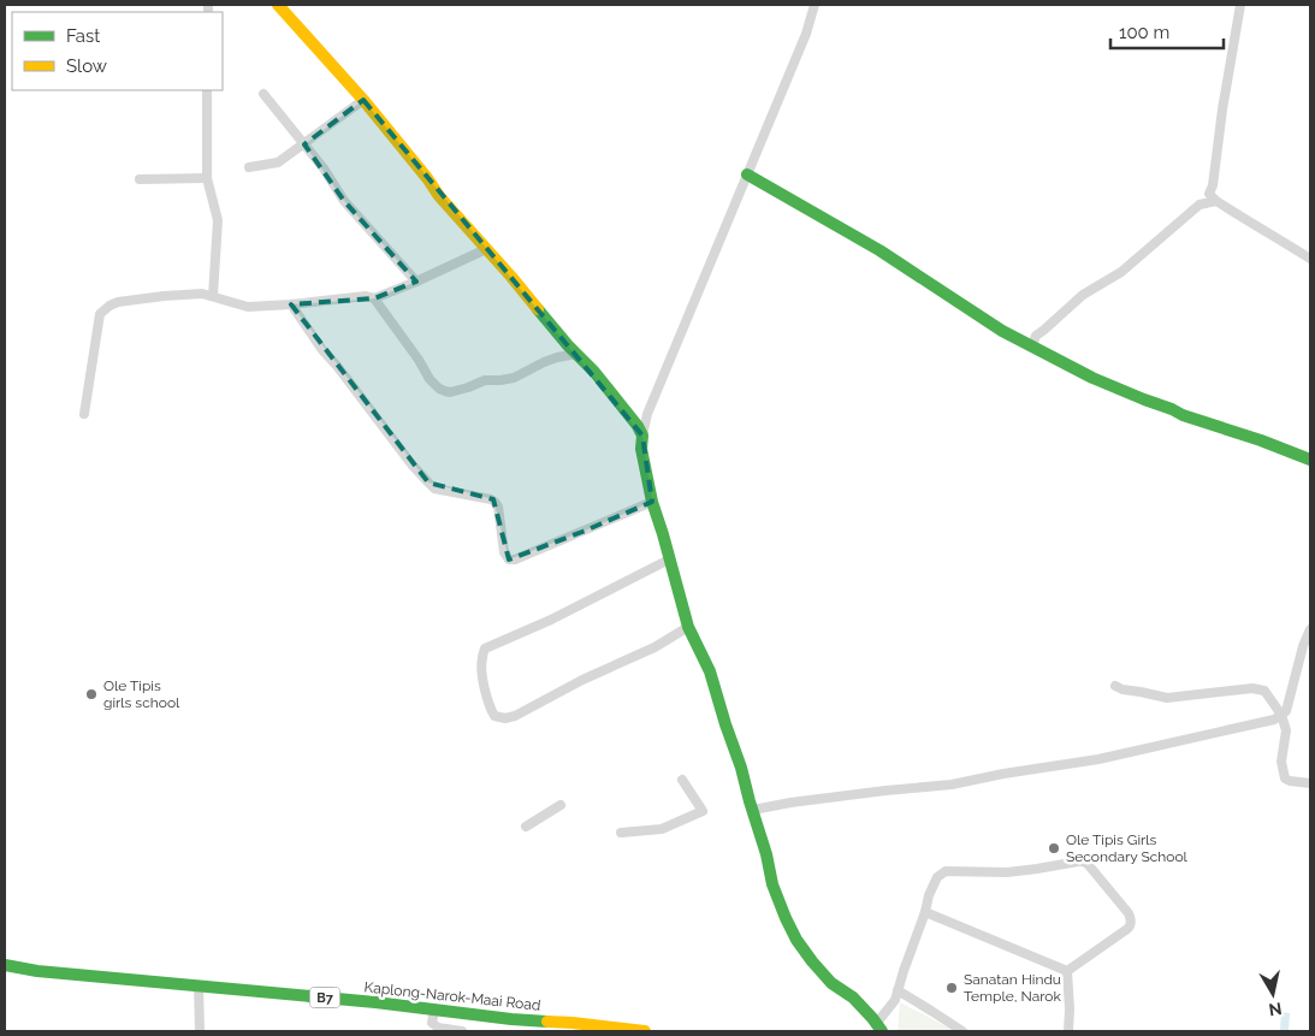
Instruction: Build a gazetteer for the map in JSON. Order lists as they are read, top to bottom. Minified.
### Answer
{"streets":{"main road":["Kaplong-Narok-Maai Road","B7"]},"places":["Ole Tipis girls school","Ole Tipis Girls Secondary School","Sanatan Hindu Temple, Narok"],"legend":["Fast","Slow"],"scale_bar":"100 m","north":"bottom"}
